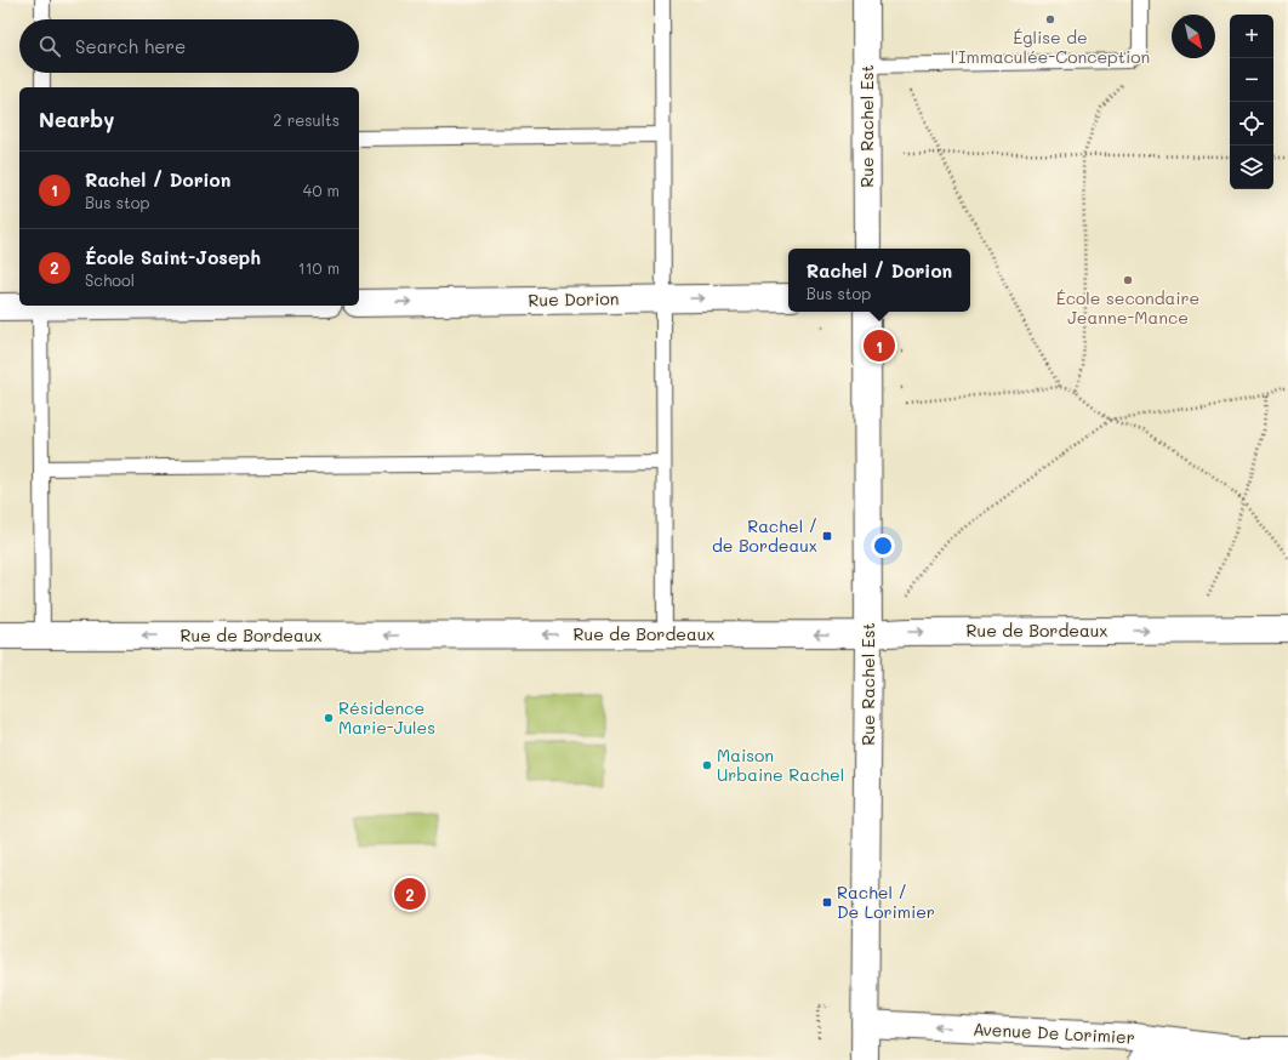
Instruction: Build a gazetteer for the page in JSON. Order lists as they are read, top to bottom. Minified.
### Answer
{"streets":{"street":["Rue Rachel Est","Rue Dorion","Rue de Bordeaux","Avenue De Lorimier"]},"crossings":[["Rue Rachel Est","Rue de Bordeaux"],["Rue Rachel Est","Avenue De Lorimier"]],"one_way":["Rue Dorion","Avenue De Lorimier"],"places":{"other":["Église de l'Immaculée-Conception","École secondaire Jeanne-Mance","Résidence Marie-Jules","Maison Urbaine Rachel"],"transit":["Rachel / de Bordeaux","Rachel / De Lorimier"]},"north":"bottom right","page":{"map_buttons":["+","−"],"search":"Search here","heading":["Nearby","2 results"],"list":[{"mark":"1","name":"Rachel / Dorion","note":"Bus stop","value":"40 m"},{"mark":"2","name":"École Saint-Joseph","note":"School","value":"110 m"}],"popup":["Rachel / Dorion","Bus stop"],"pins":["1","2"]}}
